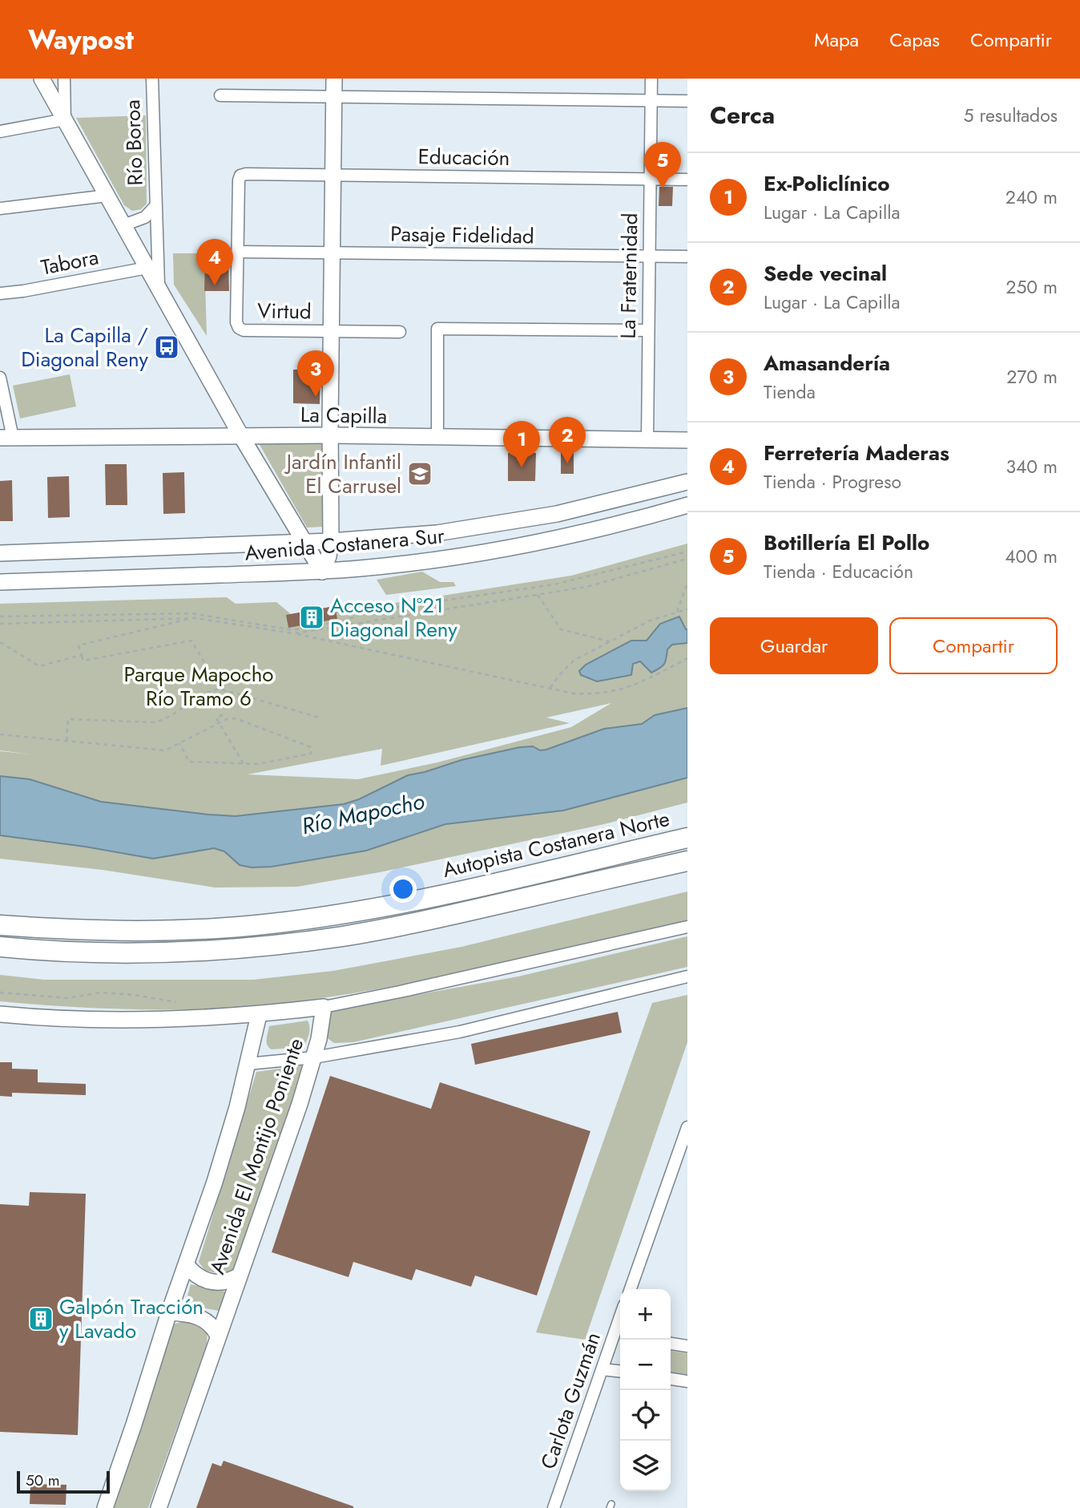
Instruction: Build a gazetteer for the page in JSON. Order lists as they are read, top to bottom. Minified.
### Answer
{"streets":{"highway":["Autopista Costanera Norte"],"street":["Río Boroa","Educación","Pasaje Fidelidad","Tabora","La Fraternidad","Virtud","La Capilla","Avenida Costanera Sur","Avenida El Montijo Poniente","Carlota Guzmán"]},"crossings":[["Educación","Pasaje Fidelidad"],["Educación","La Fraternidad"],["Educación","Virtud"],["Pasaje Fidelidad","La Fraternidad"],["Pasaje Fidelidad","Virtud"],["La Fraternidad","La Capilla"]],"water":["Río Mapocho"],"parks":["Parque Mapocho Río Tramo 6"],"places":{"bus stop":["La Capilla / Diagonal Reny"],"school or university":["Jardín Infantil El Carrusel"],"building":["Acceso N°21 Diagonal Reny","Galpón Tracción y Lavado"]},"scale_bar":"50 m","page":{"header":"Waypost","nav":["Mapa","Capas","Compartir"],"heading":["Cerca","5 resultados"],"pins":["5","4","3","2","1"],"list":[{"mark":"1","name":"Ex-Policlínico","note":"Lugar · La Capilla","value":"240 m"},{"mark":"2","name":"Sede vecinal","note":"Lugar · La Capilla","value":"250 m"},{"mark":"3","name":"Amasandería","note":"Tienda","value":"270 m"},{"mark":"4","name":"Ferretería Maderas","note":"Tienda · Progreso","value":"340 m"},{"mark":"5","name":"Botillería El Pollo","note":"Tienda · Educación","value":"400 m"}],"buttons":["Guardar","Compartir"],"map_buttons":["+","−"],"scale":"50 m"}}
